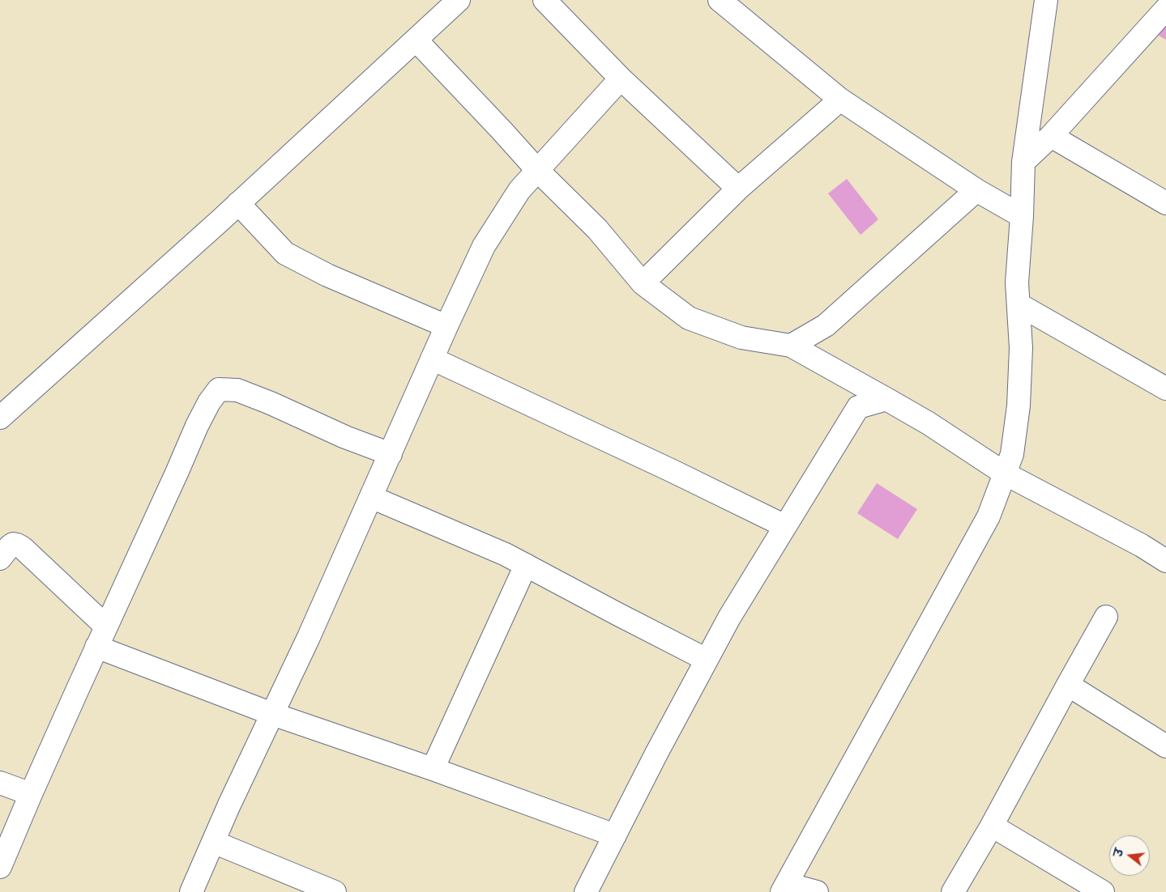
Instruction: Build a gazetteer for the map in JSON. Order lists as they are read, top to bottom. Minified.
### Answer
{"north":"left"}
